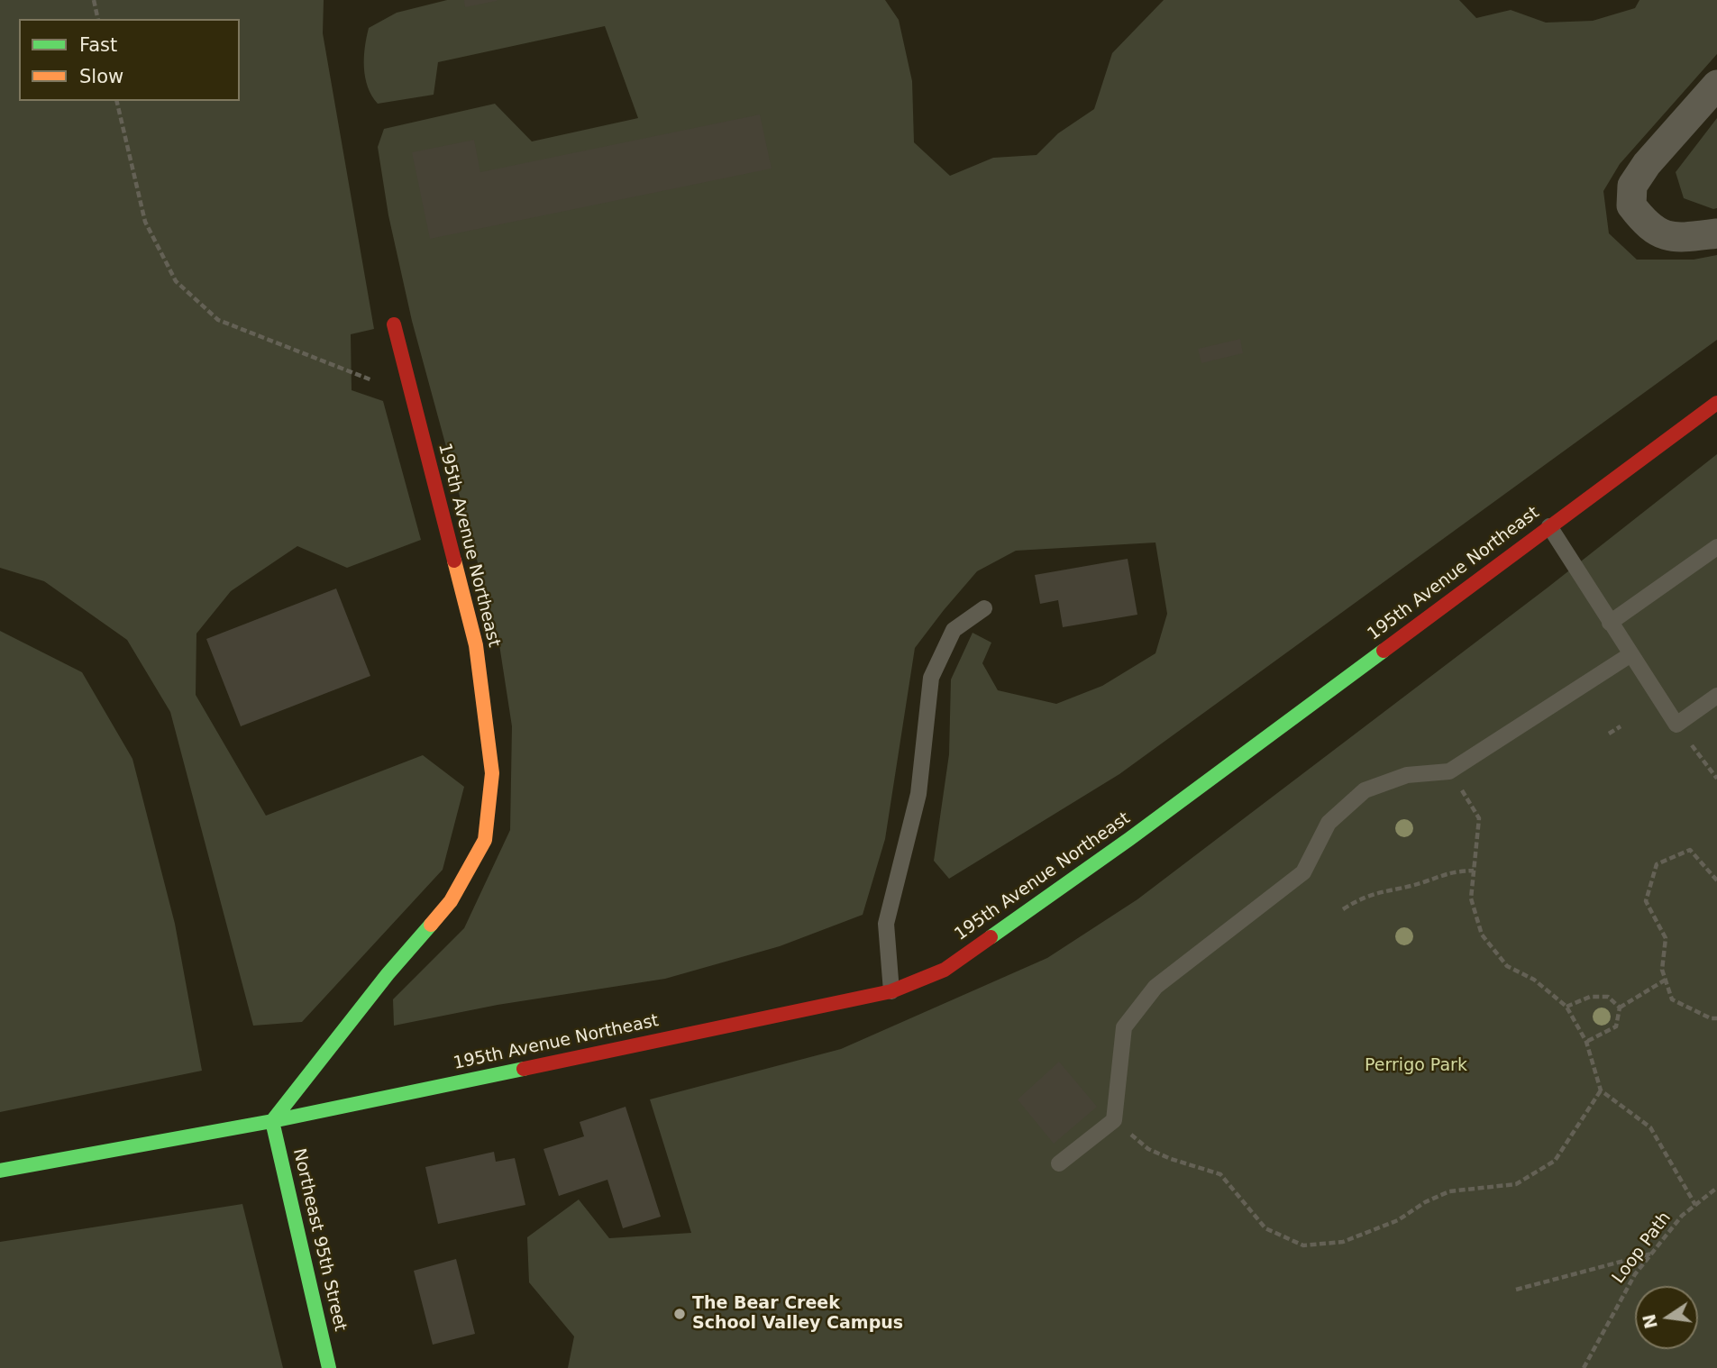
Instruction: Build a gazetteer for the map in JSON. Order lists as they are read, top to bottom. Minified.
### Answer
{"streets":{"street":["195th Avenue Northeast","Northeast 95th Street"],"path":["Loop Path"]},"crossings":[["195th Avenue Northeast","Northeast 95th Street"]],"parks":["Perrigo Park"],"places":["The Bear Creek School Valley Campus"],"legend":["Fast","Slow"],"north":"left"}
